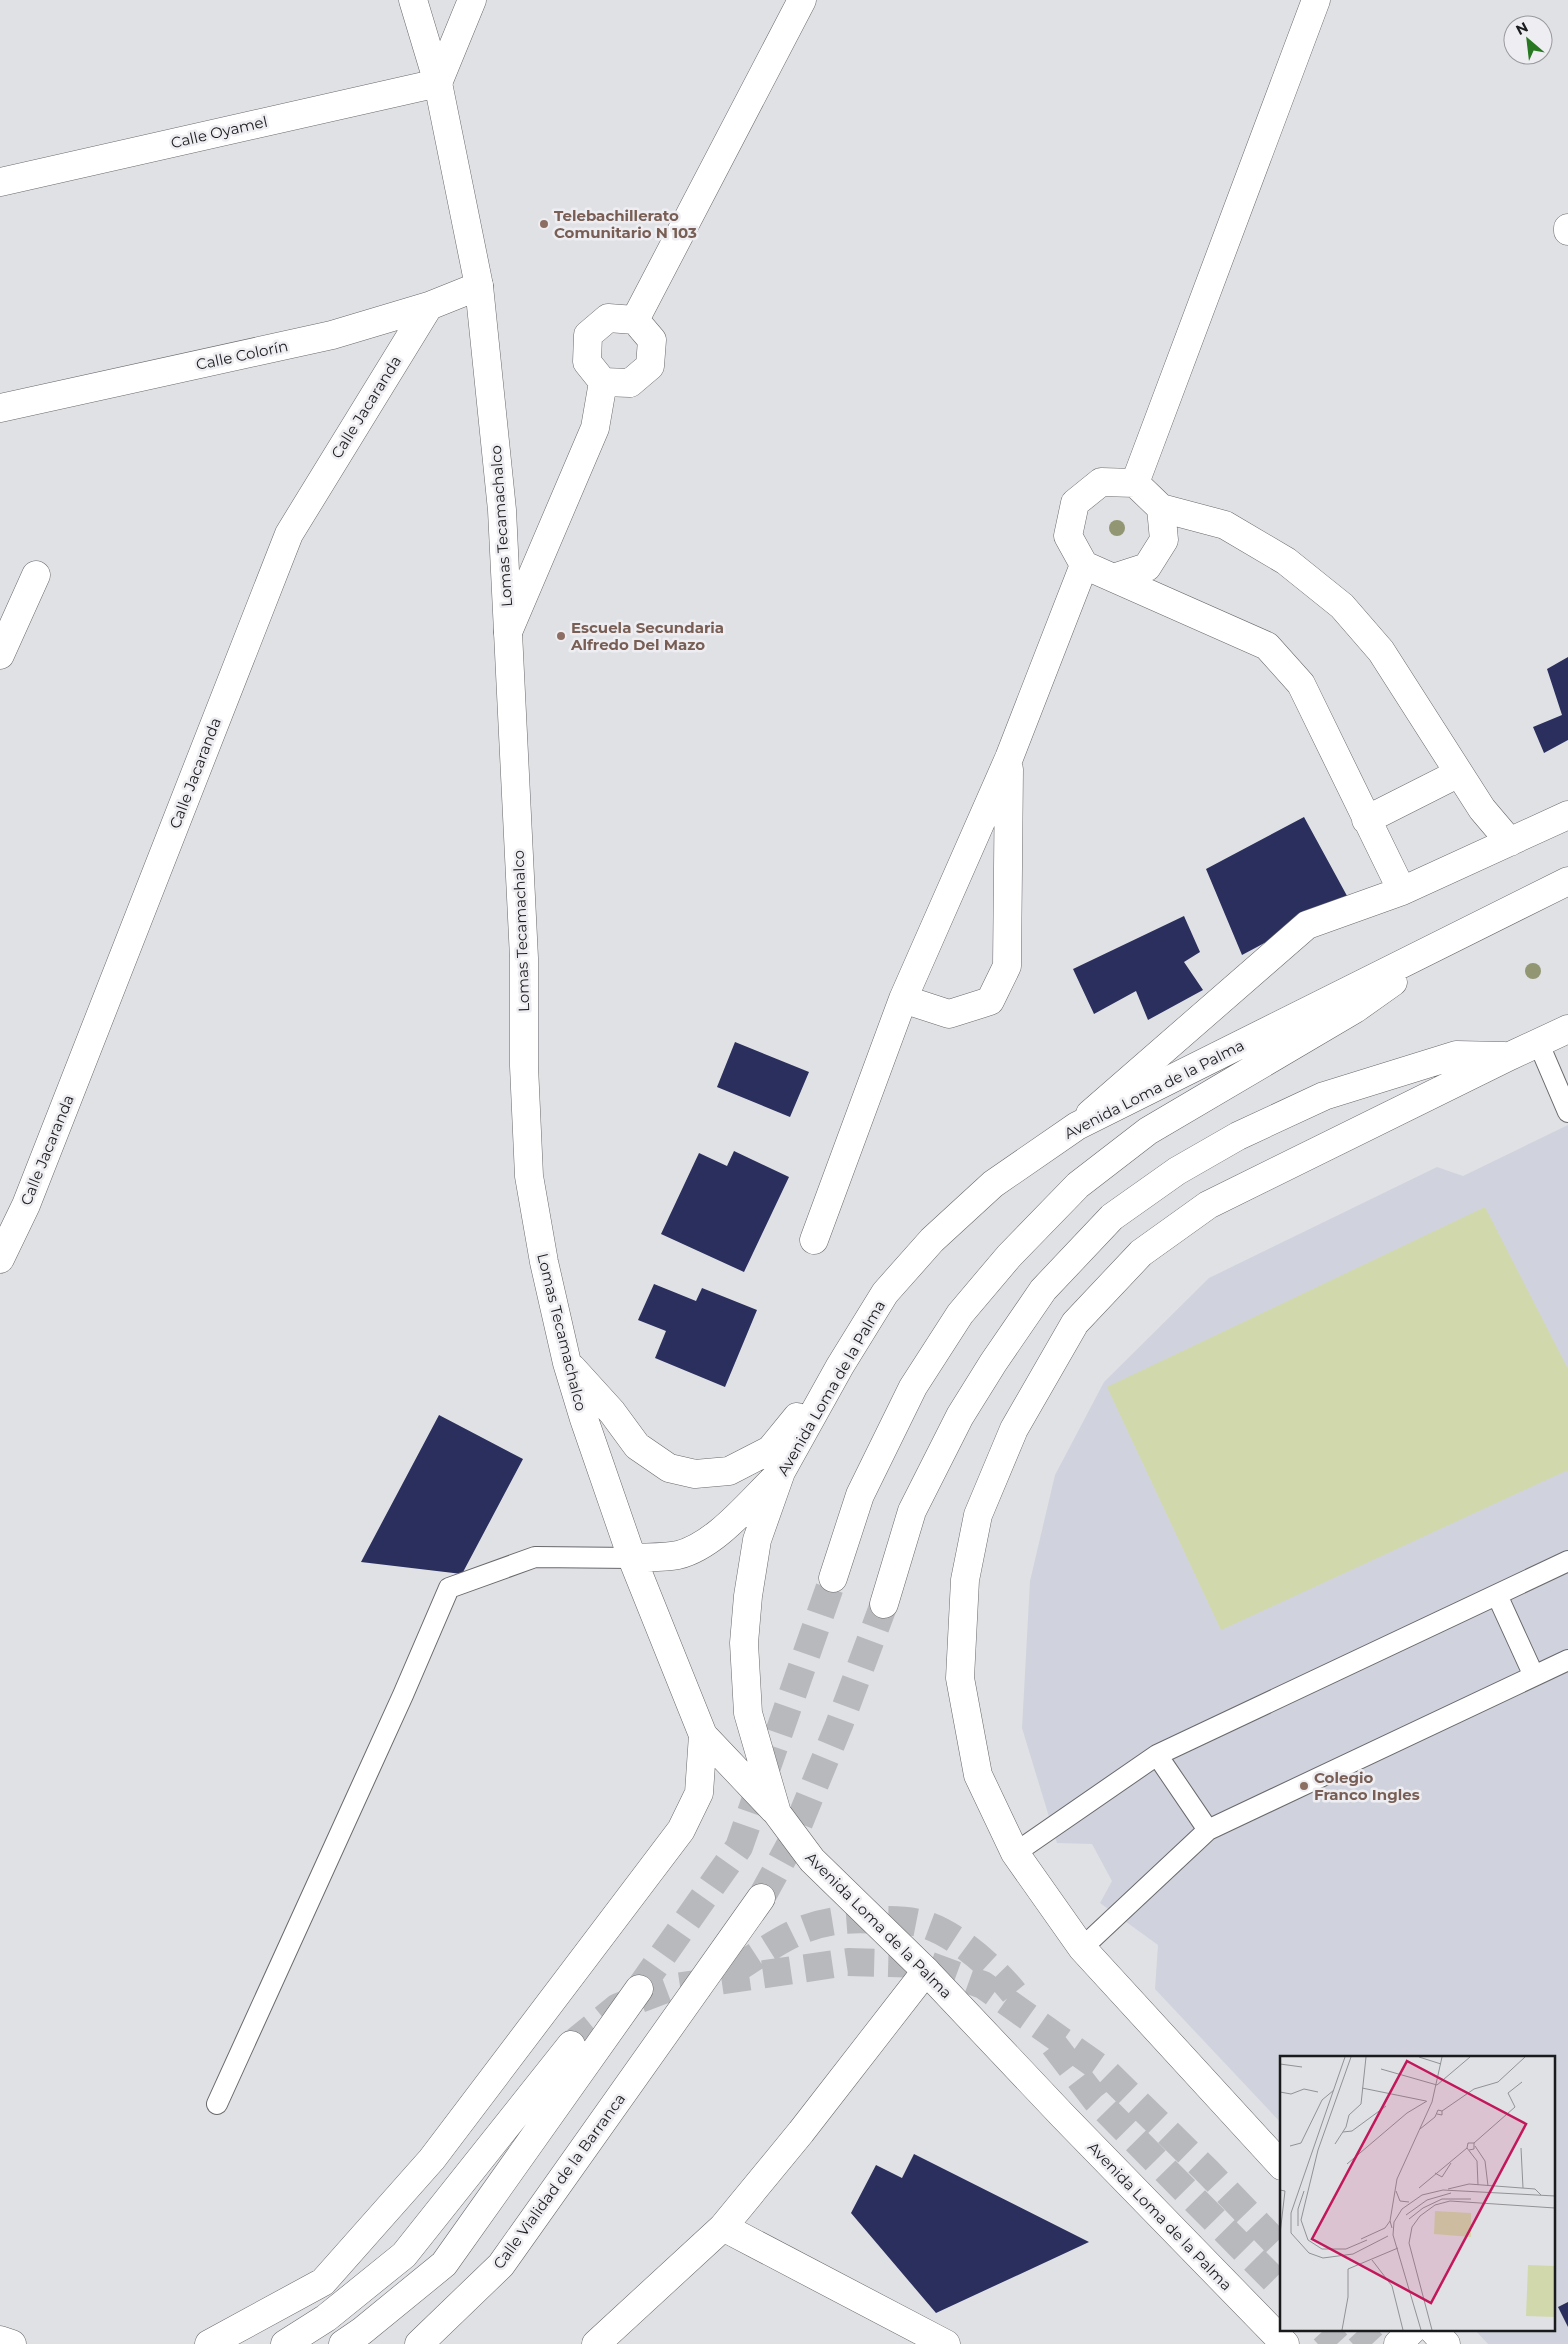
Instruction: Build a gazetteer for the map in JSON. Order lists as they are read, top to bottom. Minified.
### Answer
{"streets":{"main road":["Calle Oyamel","Calle Colorín","Calle Jacaranda","Lomas Tecamachalco","Avenida Loma de la Palma","Calle Vialidad de la Barranca"]},"crossings":[["Calle Oyamel","Lomas Tecamachalco"],["Calle Colorín","Calle Jacaranda"],["Calle Colorín","Lomas Tecamachalco"],["Lomas Tecamachalco","Avenida Loma de la Palma"]],"places":["Telebachillerato Comunitario N 103","Escuela Secundaria Alfredo Del Mazo","Colegio Franco Ingles"],"north":"top left"}
